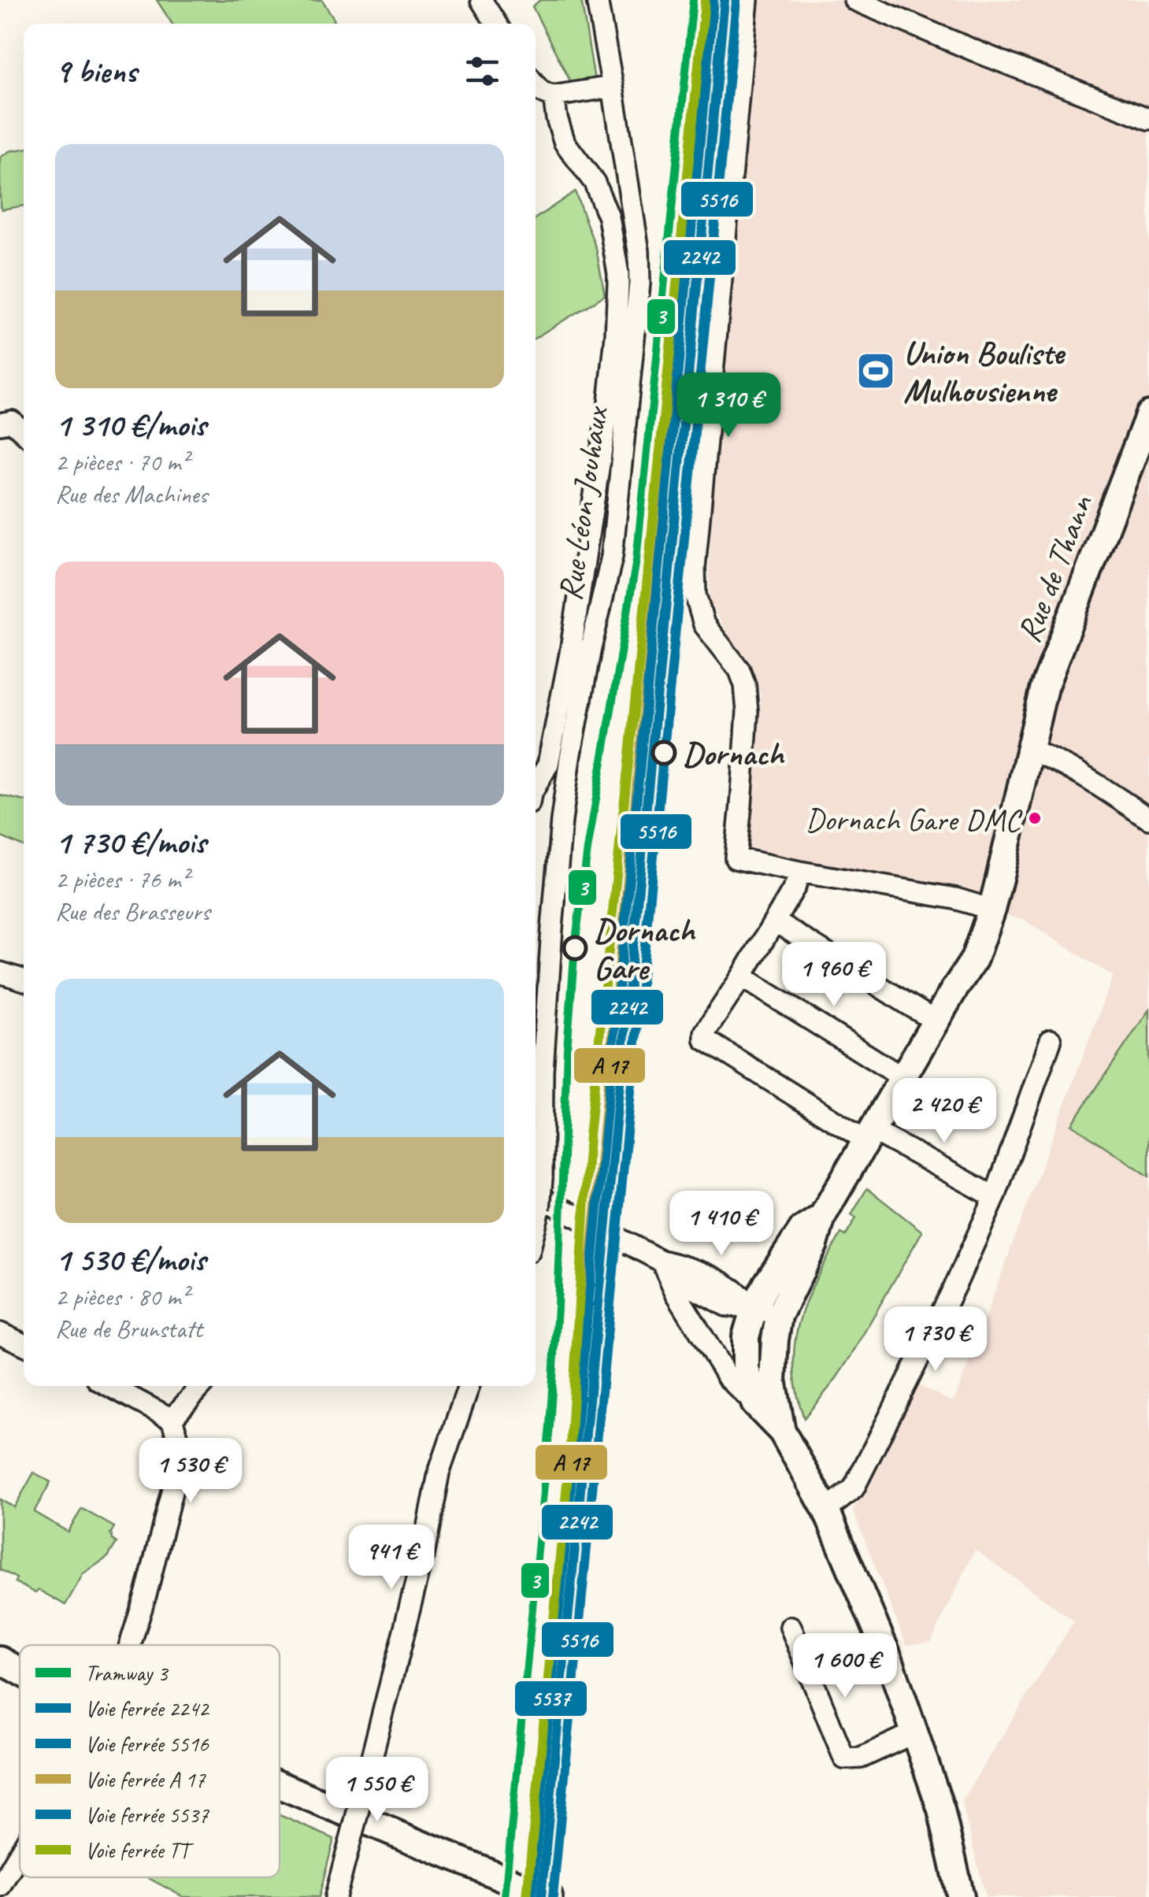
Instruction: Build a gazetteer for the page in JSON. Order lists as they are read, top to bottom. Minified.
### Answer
{"streets":{"main road":["Rue de Thann"],"street":["Rue Léon Jouhaux"]},"places":{"sports":["Union Bouliste Mulhousienne"],"other":["Dornach","Dornach Gare DMC","Dornach Gare"]},"lines":["tram line 3","rail line 2242","rail line 5537","rail line 5516","rail line TT"],"legend":["Tramway 3","Voie ferrée 2242","Voie ferrée 5516","Voie ferrée A 17","Voie ferrée 5537","Voie ferrée TT"],"page":{"heading":"9 biens","list":[{"name":"1 310 €/mois","note":"2 pièces · 70 m² · Rue des Machines"},{"name":"1 730 €/mois","note":"2 pièces · 76 m² · Rue des Brasseurs"},{"name":"1 530 €/mois","note":"2 pièces · 80 m² · Rue de Brunstatt"}],"price":["1 310 €","1 960 €","2 420 €","1 410 €","1 730 €","1 530 €","941 €","1 600 €","1 550 €"]}}
